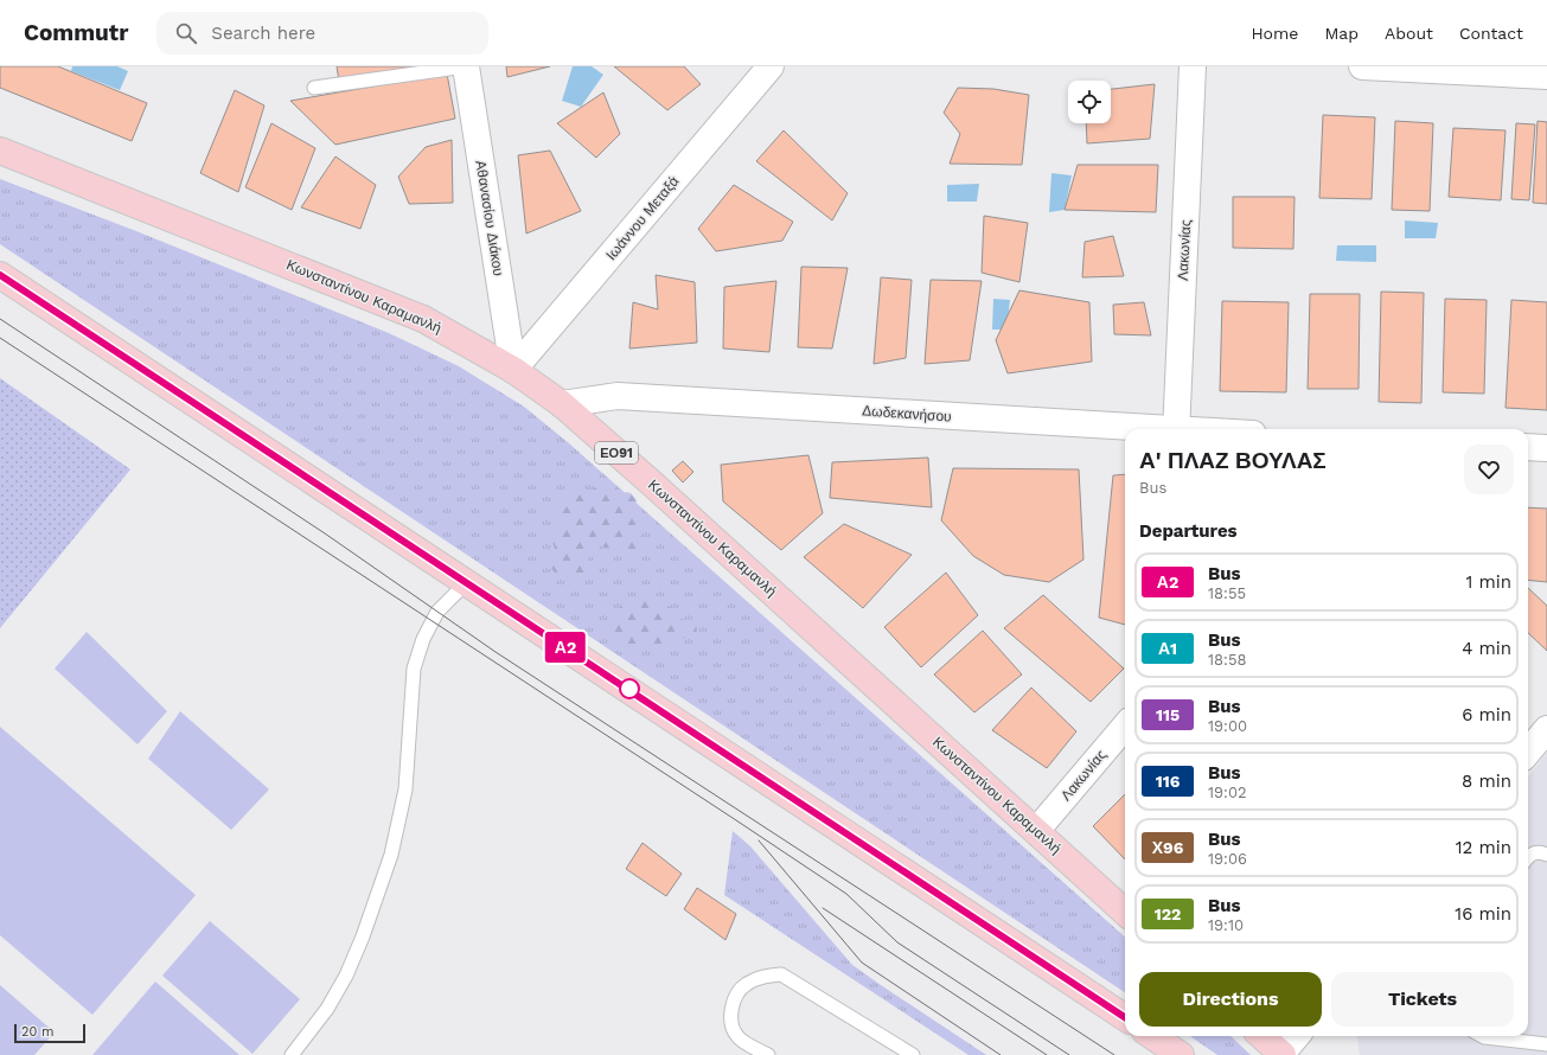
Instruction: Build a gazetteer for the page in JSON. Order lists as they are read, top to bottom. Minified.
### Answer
{"streets":{"highway":["Κωνσταντίνου Καραμανλή","ΕΟ91"],"street":["Αθανασίου Διάκου","Ιωάννου Μεταξά","Λακωνίας","Δωδεκανήσου"]},"crossings":[["Αθανασίου Διάκου","Ιωάννου Μεταξά"],["Αθανασίου Διάκου","Κωνσταντίνου Καραμανλή"],["Ιωάννου Μεταξά","Κωνσταντίνου Καραμανλή"],["Λακωνίας","Κωνσταντίνου Καραμανλή"],["Κωνσταντίνου Καραμανλή","Δωδεκανήσου"]],"lines":["bus line Α2"],"scale_bar":"20 m","page":{"header":"Commutr","search":"Search here","nav":["Home","Map","About","Contact"],"on_map":"Α2","heading":[["Α' ΠΛΑΖ ΒΟΥΛΑΣ","Bus"],"Departures"],"list":[{"mark":"Α2","name":"Bus","note":"18:55","value":"1 min"},{"mark":"Α1","name":"Bus","note":"18:58","value":"4 min"},{"mark":"115","name":"Bus","note":"19:00","value":"6 min"},{"mark":"116","name":"Bus","note":"19:02","value":"8 min"},{"mark":"Χ96","name":"Bus","note":"19:06","value":"12 min"},{"mark":"122","name":"Bus","note":"19:10","value":"16 min"}],"buttons":["Directions","Tickets"],"scale":"20 m"}}
